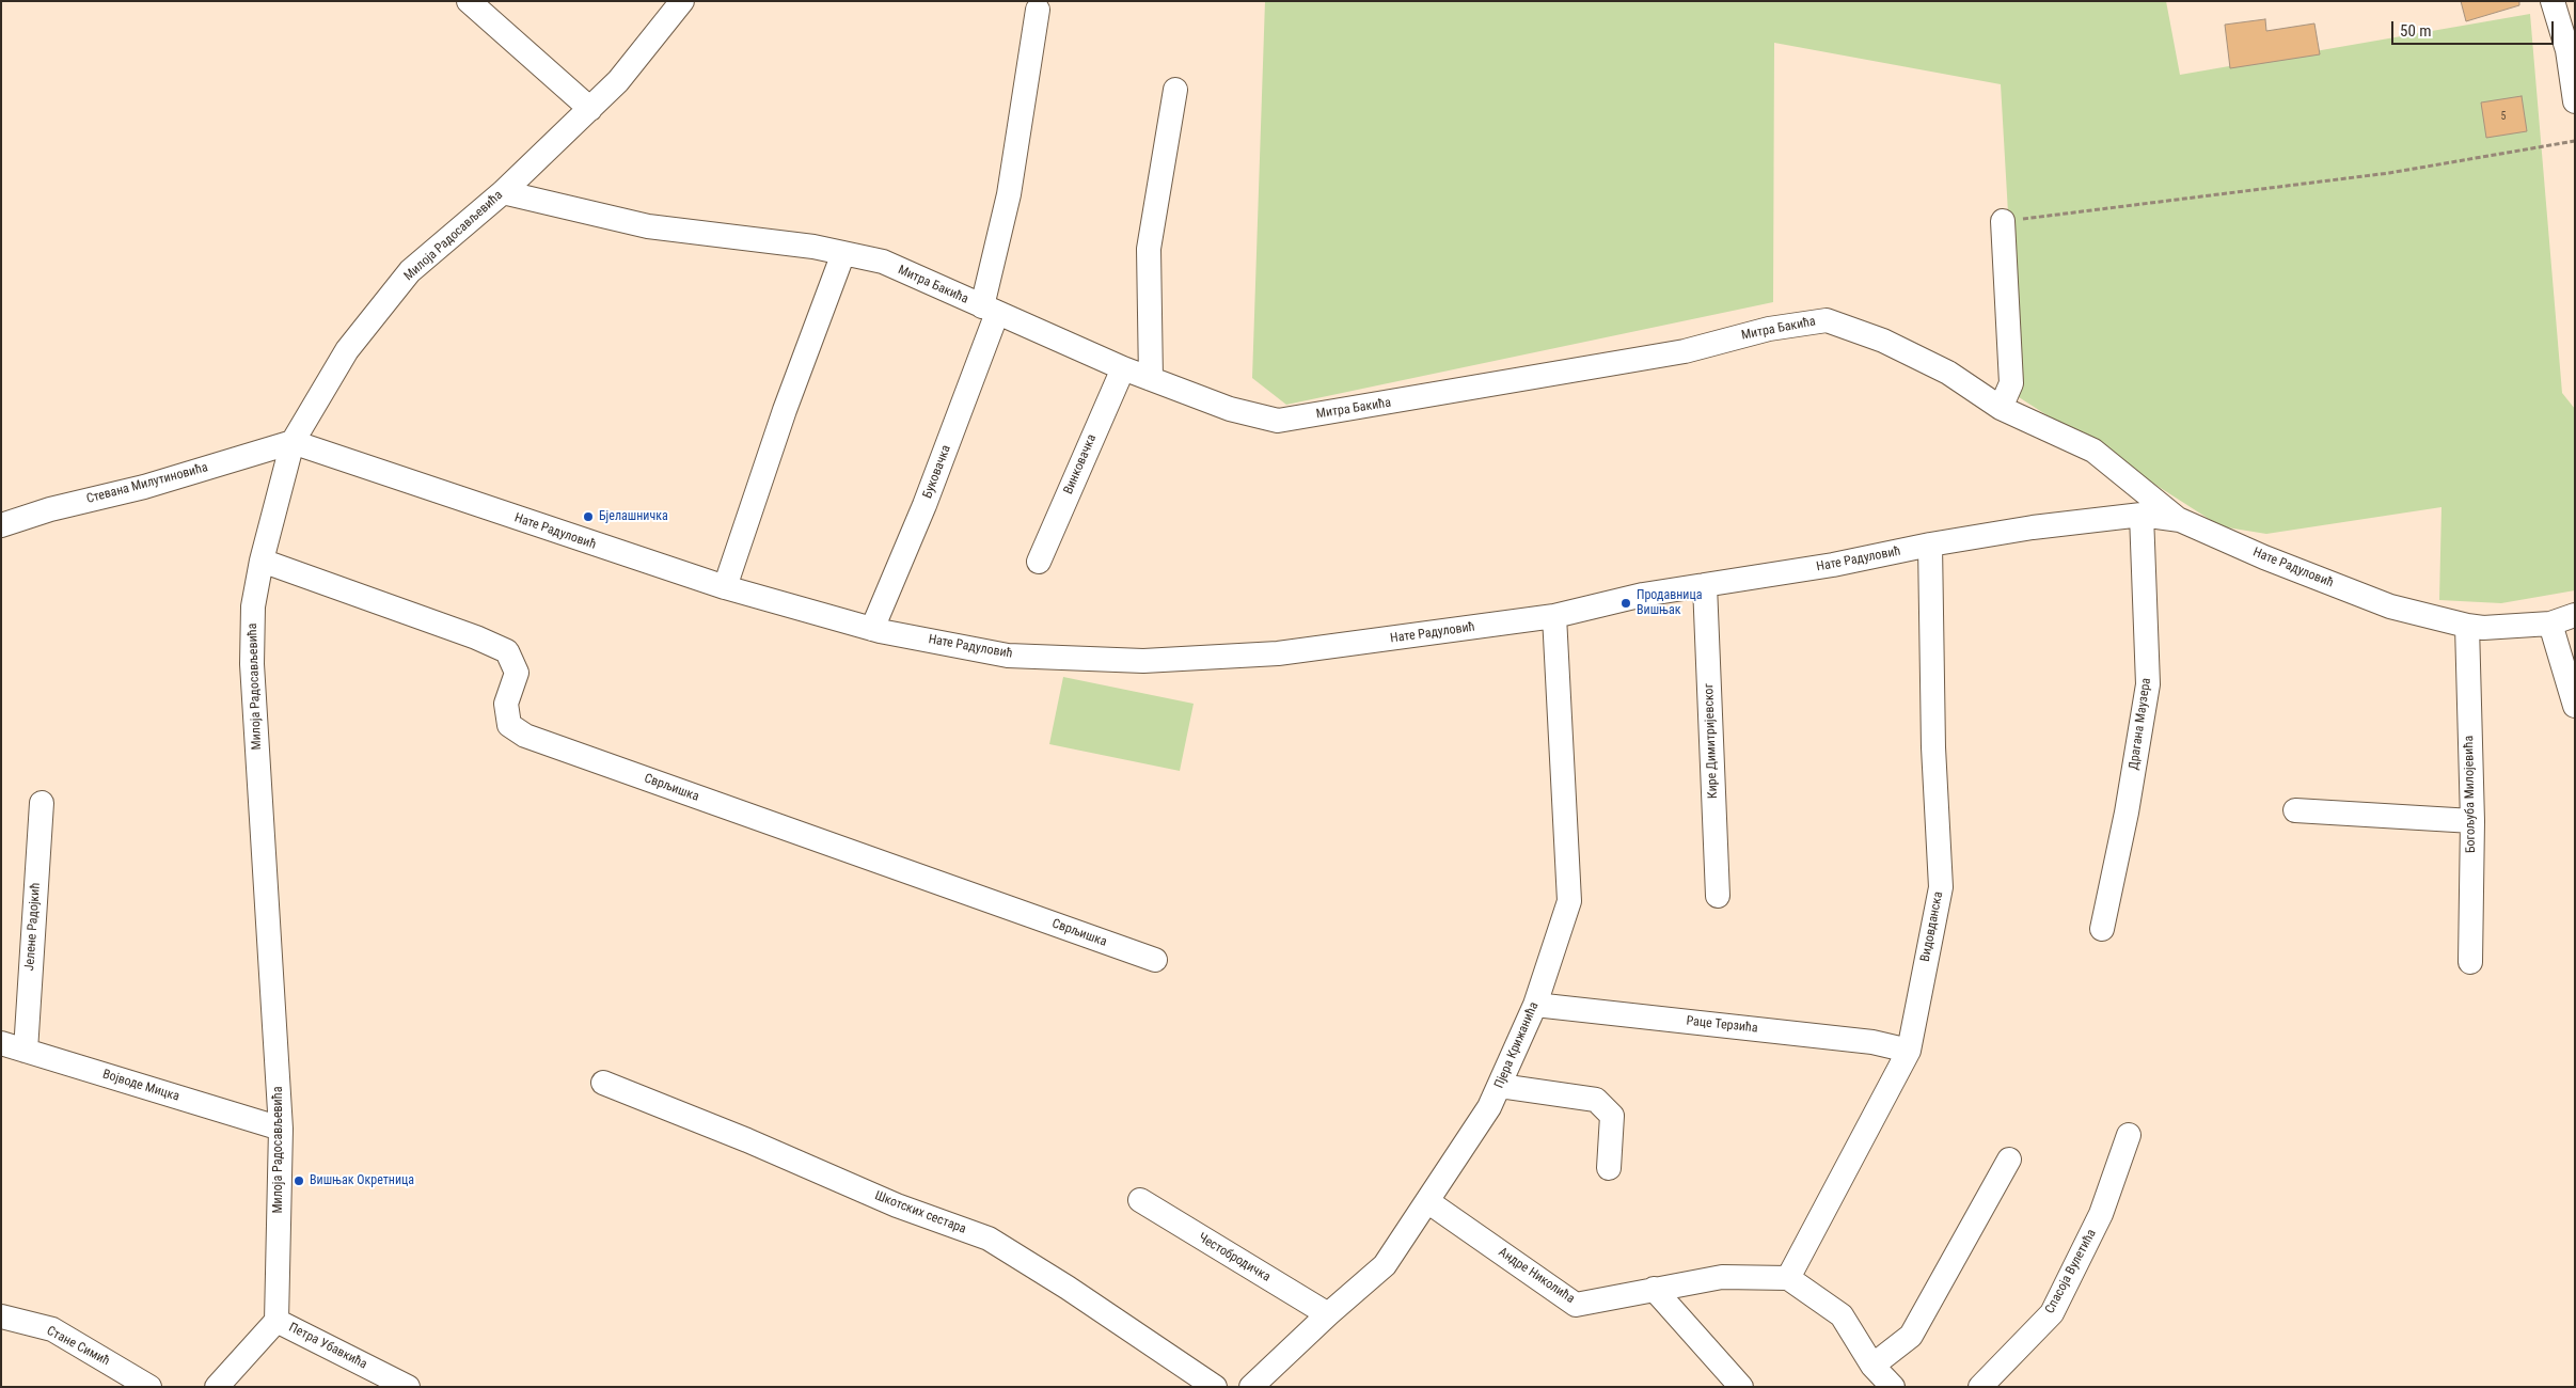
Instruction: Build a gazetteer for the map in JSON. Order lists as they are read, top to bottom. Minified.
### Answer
{"streets":{"street":["Милоја Радосављевића","Митра Бакића","Винковачка","Буковачка","Стевана Милутиновића","Нате Радуловић","Драгана Маузера","Кире Димитријевског","Сврљишка","Богољуба Милојевића","Јелене Радојкић","Видовданска","Раце Терзића","Пјера Крижанића","Војводе Мицка","Шкотских сестара","Честобродичка","Спасоја Вулетића","Андре Николића","Стане Симић","Петра Убавкића"]},"crossings":[["Милоја Радосављевића","Митра Бакића"],["Милоја Радосављевића","Стевана Милутиновића"],["Милоја Радосављевића","Нате Радуловић"],["Милоја Радосављевића","Сврљишка"],["Милоја Радосављевића","Војводе Мицка"],["Милоја Радосављевића","Петра Убавкића"],["Митра Бакића","Винковачка"],["Митра Бакића","Буковачка"],["Митра Бакића","Нате Радуловић"],["Буковачка","Нате Радуловић"],["Стевана Милутиновића","Нате Радуловић"],["Нате Радуловић","Драгана Маузера"],["Нате Радуловић","Кире Димитријевског"],["Нате Радуловић","Богољуба Милојевића"],["Нате Радуловић","Видовданска"],["Нате Радуловић","Пјера Крижанића"],["Јелене Радојкић","Војводе Мицка"],["Видовданска","Раце Терзића"],["Видовданска","Андре Николића"],["Раце Терзића","Пјера Крижанића"],["Пјера Крижанића","Честобродичка"],["Пјера Крижанића","Андре Николића"]],"places":["Бјелашничка","Продавница Вишњак","Вишњак Окретница"],"house_numbers":["5"],"scale_bar":"50 m"}
